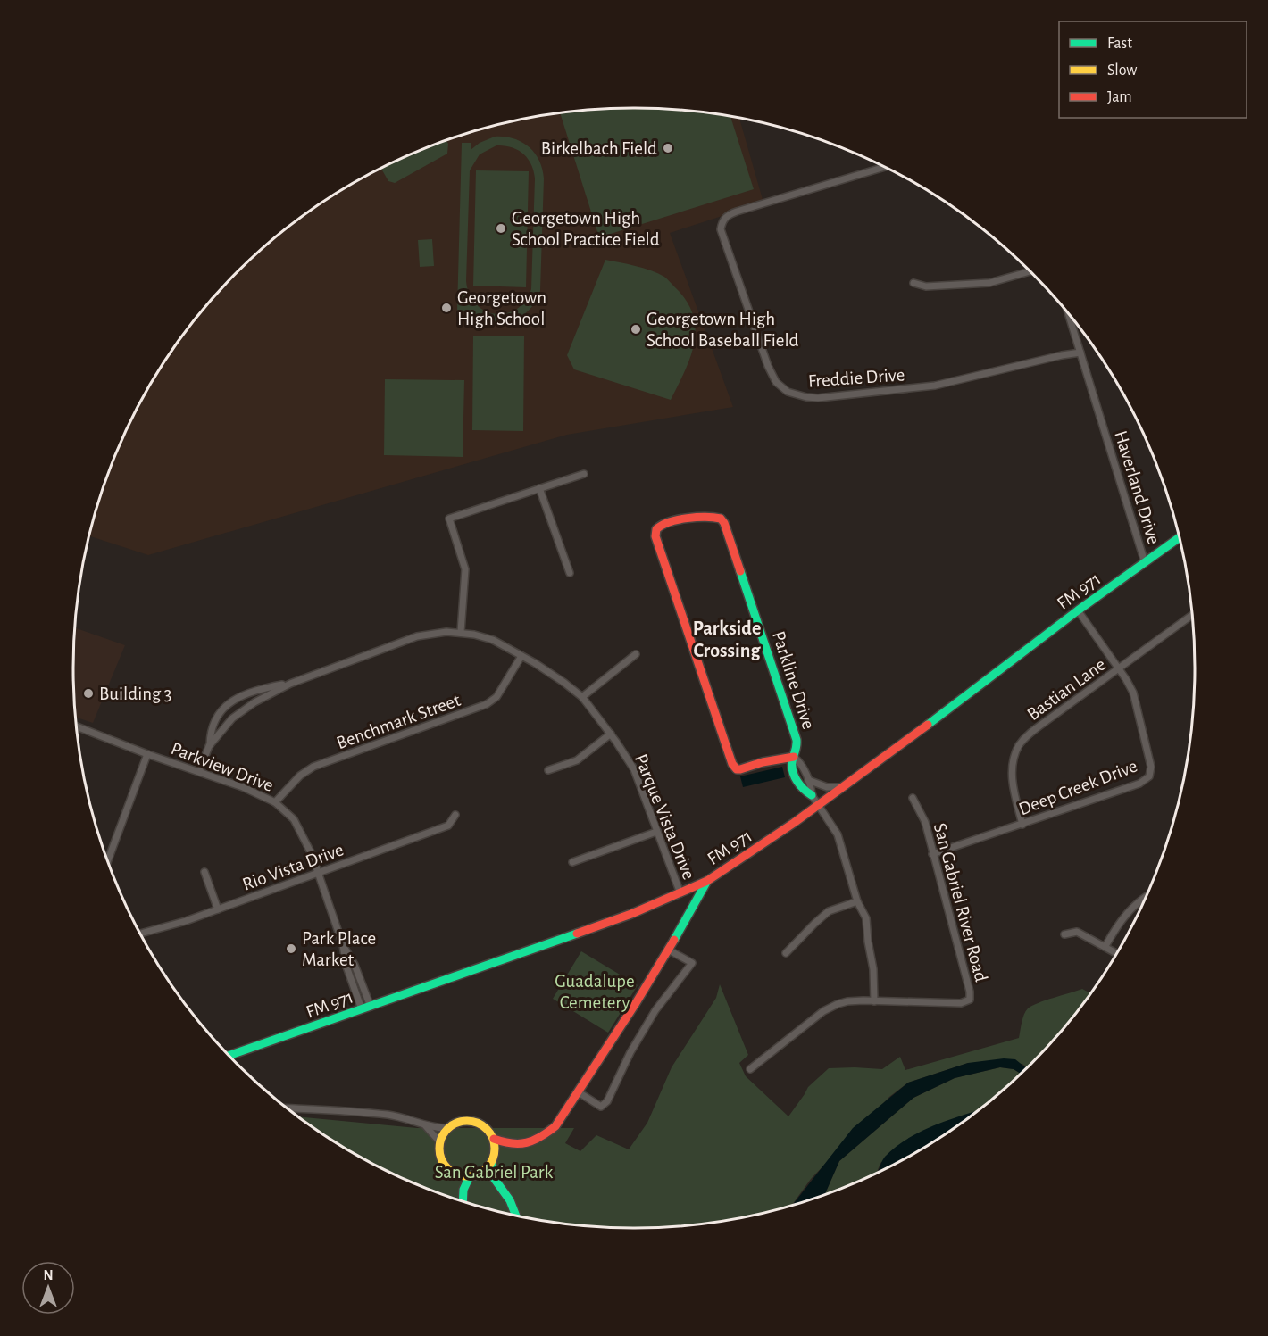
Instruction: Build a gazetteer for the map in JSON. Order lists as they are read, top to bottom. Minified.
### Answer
{"streets":{"street":["Freddie Drive","Haverland Drive","FM 971","Parkline Drive","Bastian Lane","Benchmark Street","Parkview Drive","Deep Creek Drive","Parque Vista Drive","Rio Vista Drive","San Gabriel River Road"]},"crossings":[["Freddie Drive","Haverland Drive"],["Haverland Drive","FM 971"],["FM 971","Parkline Drive"],["FM 971","Parkview Drive"],["FM 971","Deep Creek Drive"],["FM 971","Parque Vista Drive"],["Parkline Drive","San Gabriel River Road"],["Bastian Lane","Deep Creek Drive"],["Benchmark Street","Parkview Drive"],["Benchmark Street","Parque Vista Drive"],["Parkview Drive","Parque Vista Drive"],["Parkview Drive","Rio Vista Drive"],["Deep Creek Drive","San Gabriel River Road"]],"districts":["Parkside Crossing"],"parks":["Guadalupe Cemetery","San Gabriel Park"],"places":["Birkelbach Field","Georgetown High School Practice Field","Georgetown High School","Georgetown High School Baseball Field","Building 3","Park Place Market"],"legend":["Fast","Slow","Jam"],"north":"top"}
